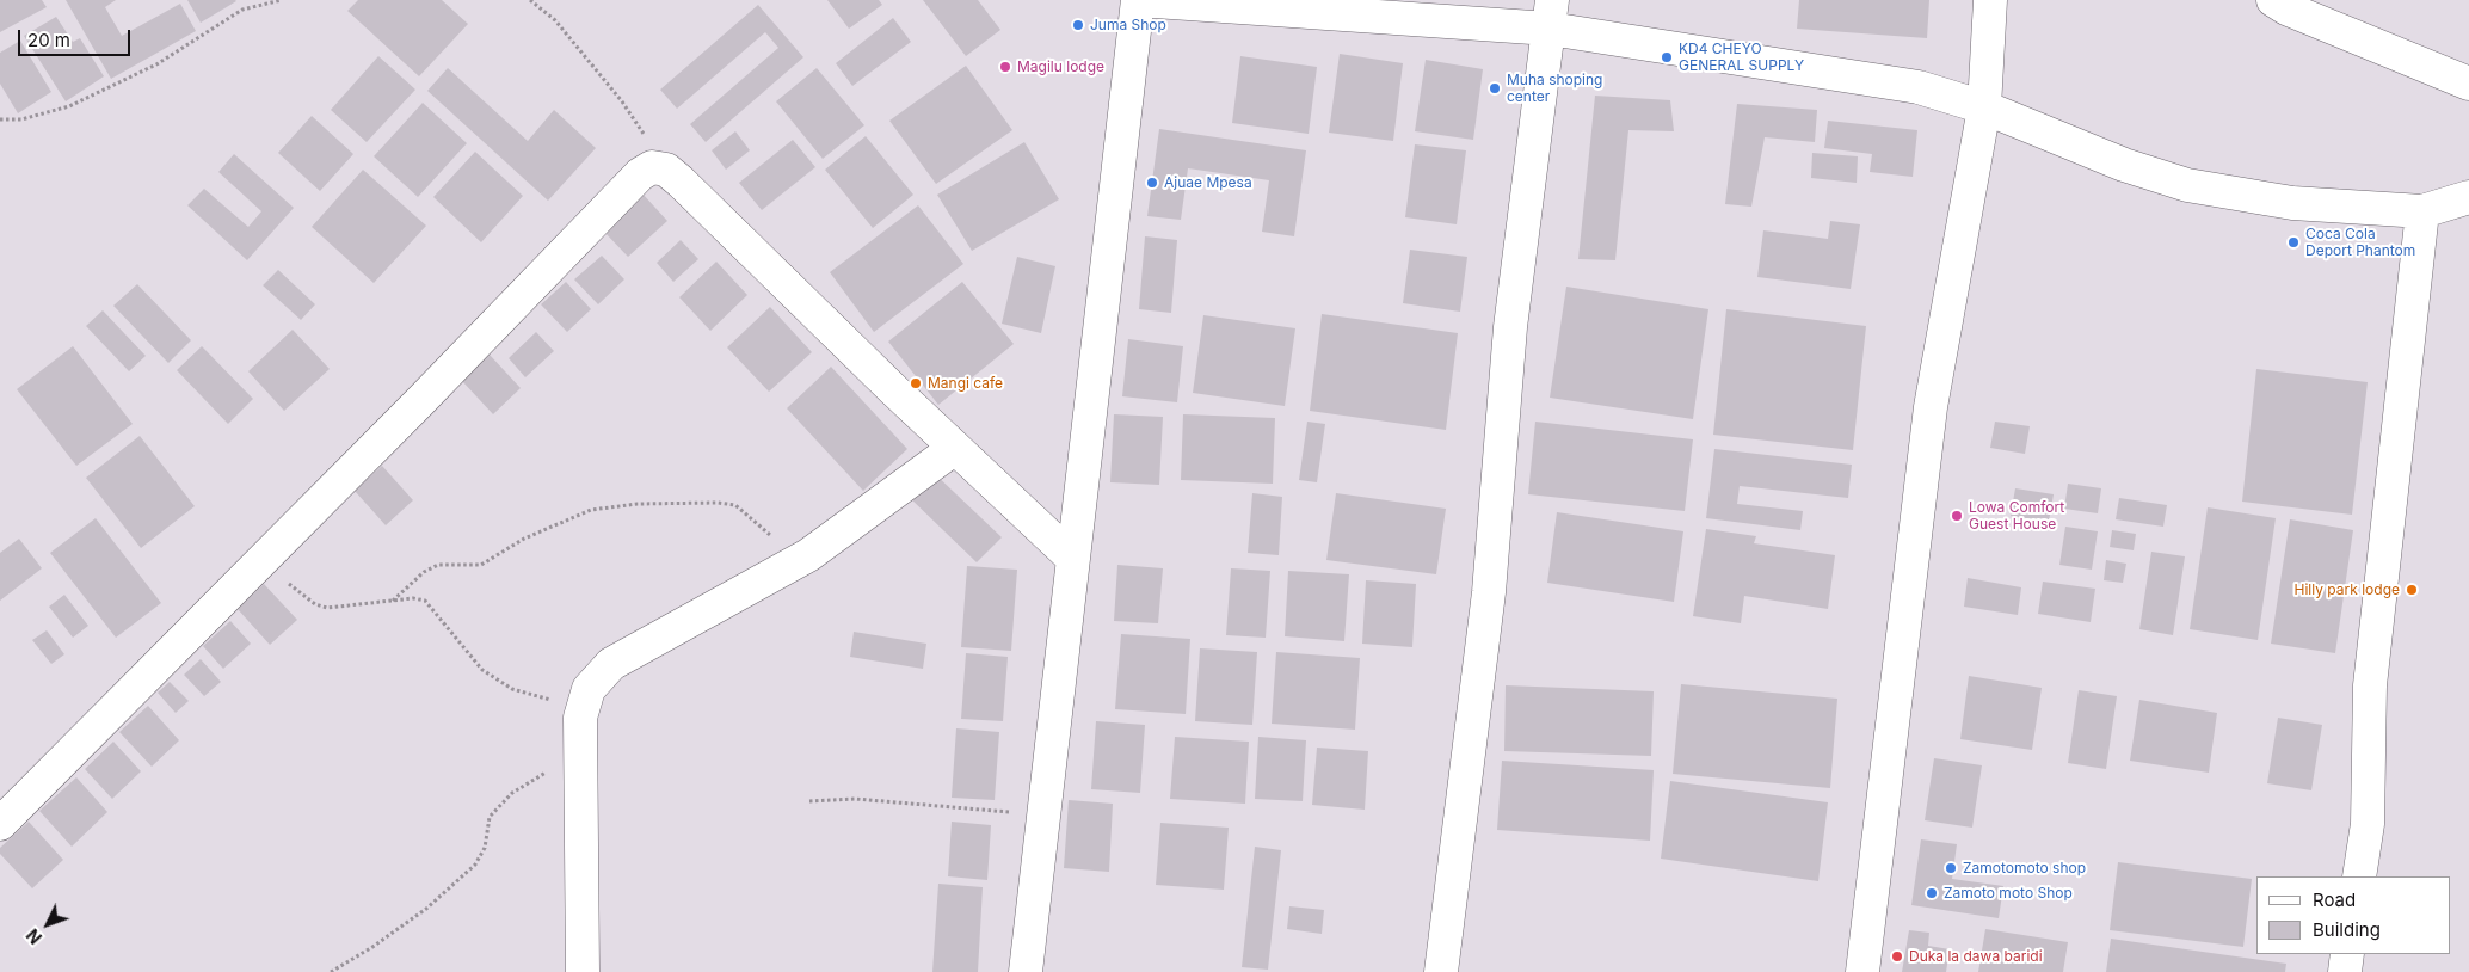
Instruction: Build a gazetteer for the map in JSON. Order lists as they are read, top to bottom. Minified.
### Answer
{"places":["Juma Shop","KD4 CHEYO GENERAL SUPPLY","Magilu lodge","Muha shoping center","Ajuae Mpesa","Coca Cola Deport Phantom","Mangi cafe","Lowa Comfort Guest House","Hilly park lodge","Zamotomoto shop","Zamoto moto Shop","Duka la dawa baridi"],"legend":["Road","Building"],"scale_bar":"20 m","north":"bottom left"}
